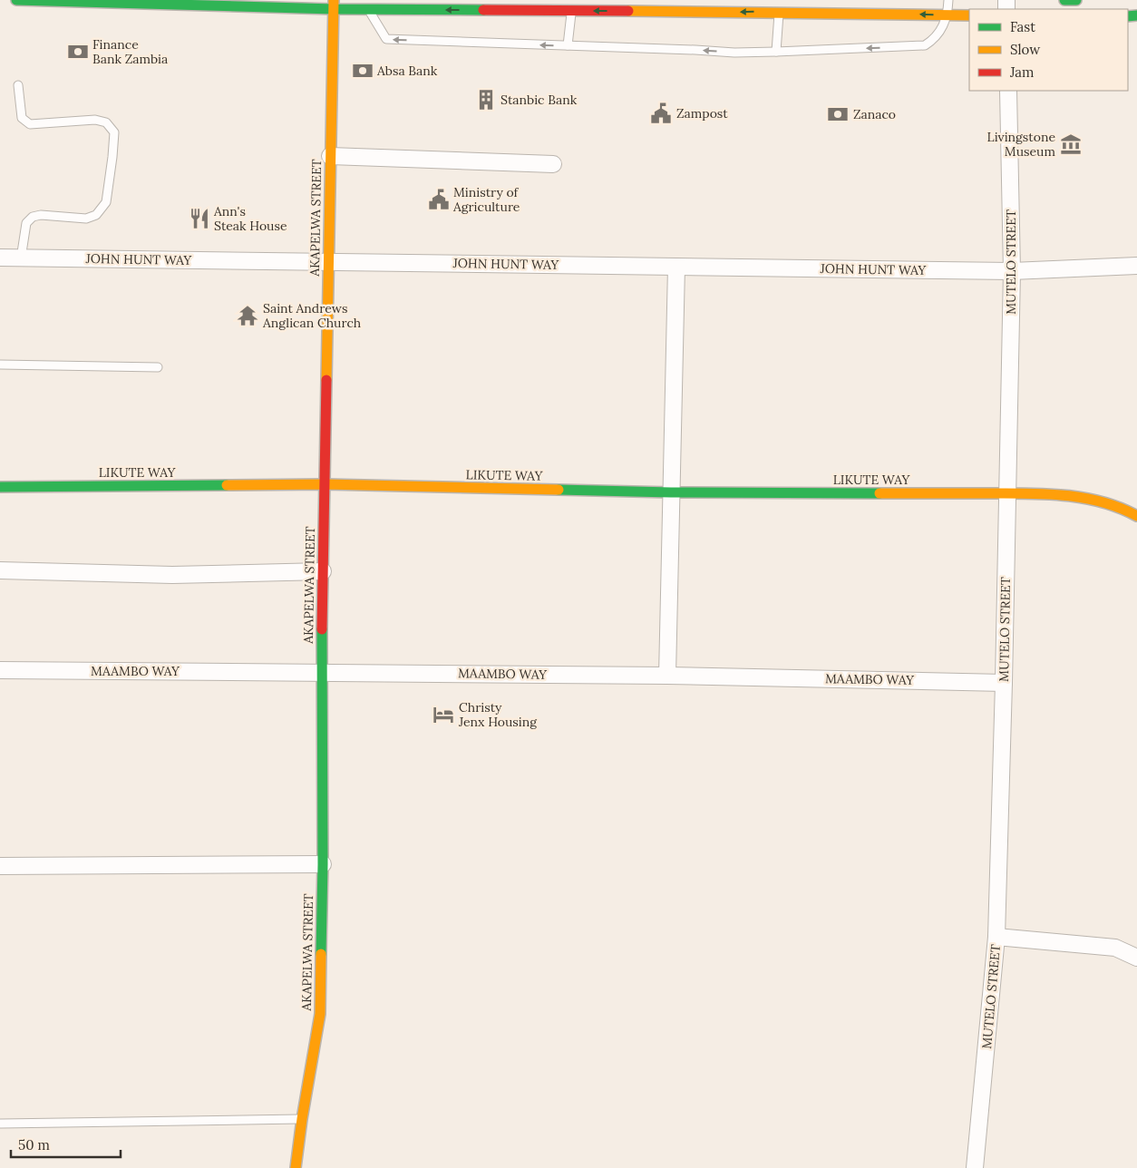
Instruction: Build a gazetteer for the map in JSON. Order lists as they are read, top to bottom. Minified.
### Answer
{"streets":{"main road":["AKAPELWA STREET","LIKUTE WAY"],"street":["JOHN HUNT WAY","MUTELO STREET","MAAMBO WAY"]},"crossings":[["AKAPELWA STREET","JOHN HUNT WAY"],["AKAPELWA STREET","LIKUTE WAY"],["AKAPELWA STREET","MAAMBO WAY"],["JOHN HUNT WAY","MUTELO STREET"],["MUTELO STREET","LIKUTE WAY"],["MUTELO STREET","MAAMBO WAY"]],"places":{"bank":["Finance Bank Zambia","Absa Bank","Zanaco"],"building":["Stanbic Bank"],"public building":["Zampost","Ministry of Agriculture"],"museum":["Livingstone Museum"],"restaurant":["Ann's Steak House"],"temple":["Saint Andrews Anglican Church"],"hotel":["Christy Jenx Housing"]},"legend":["Fast","Slow","Jam"],"scale_bar":"50 m"}
